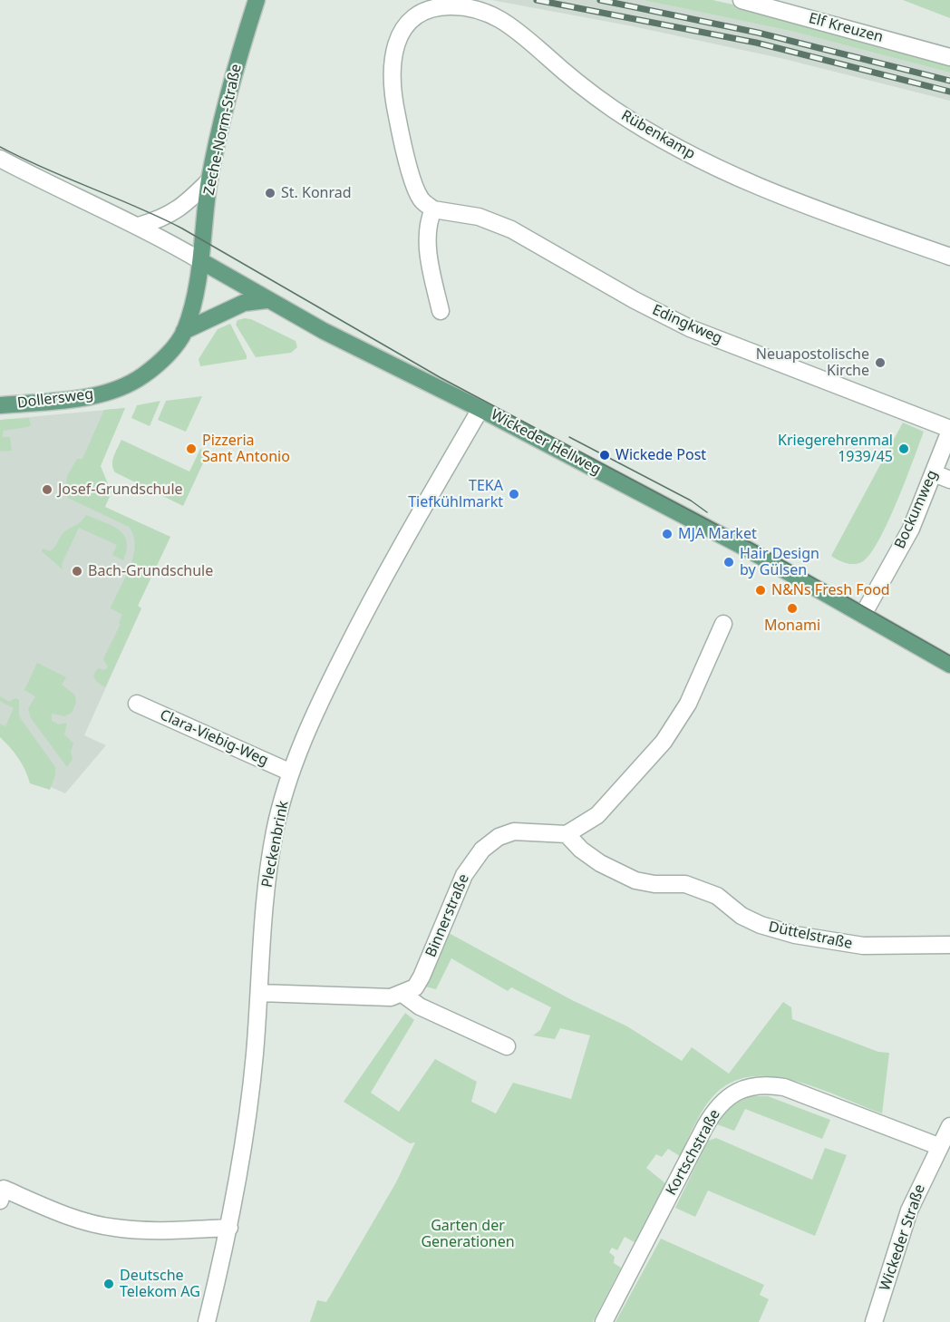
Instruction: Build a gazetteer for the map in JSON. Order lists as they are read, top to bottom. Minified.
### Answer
{"streets":{"main road":["Zeche-Norm-Straße","Dollersweg","Wickeder Hellweg"],"street":["Elf Kreuzen","Rübenkamp","Edingkweg","Bockumweg","Clara-Viebig-Weg","Pleckenbrink","Binnerstraße","Düttelstraße","Kortschstraße","Wickeder Straße"]},"crossings":[["Zeche-Norm-Straße","Dollersweg"],["Zeche-Norm-Straße","Wickeder Hellweg"],["Rübenkamp","Edingkweg"],["Edingkweg","Bockumweg"],["Dollersweg","Wickeder Hellweg"],["Wickeder Hellweg","Bockumweg"],["Wickeder Hellweg","Pleckenbrink"],["Clara-Viebig-Weg","Pleckenbrink"],["Binnerstraße","Düttelstraße"],["Kortschstraße","Wickeder Straße"]],"parks":["Garten der Generationen"],"places":["St. Konrad","Neuapostolische Kirche","Pizzeria Sant Antonio","Kriegerehrenmal 1939/45","Wickede Post","Josef-Grundschule","TEKA Tiefkühlmarkt","MJA Market","Hair Design by Gülsen","Bach-Grundschule","N&Ns Fresh Food","Monami","Deutsche Telekom AG"]}
